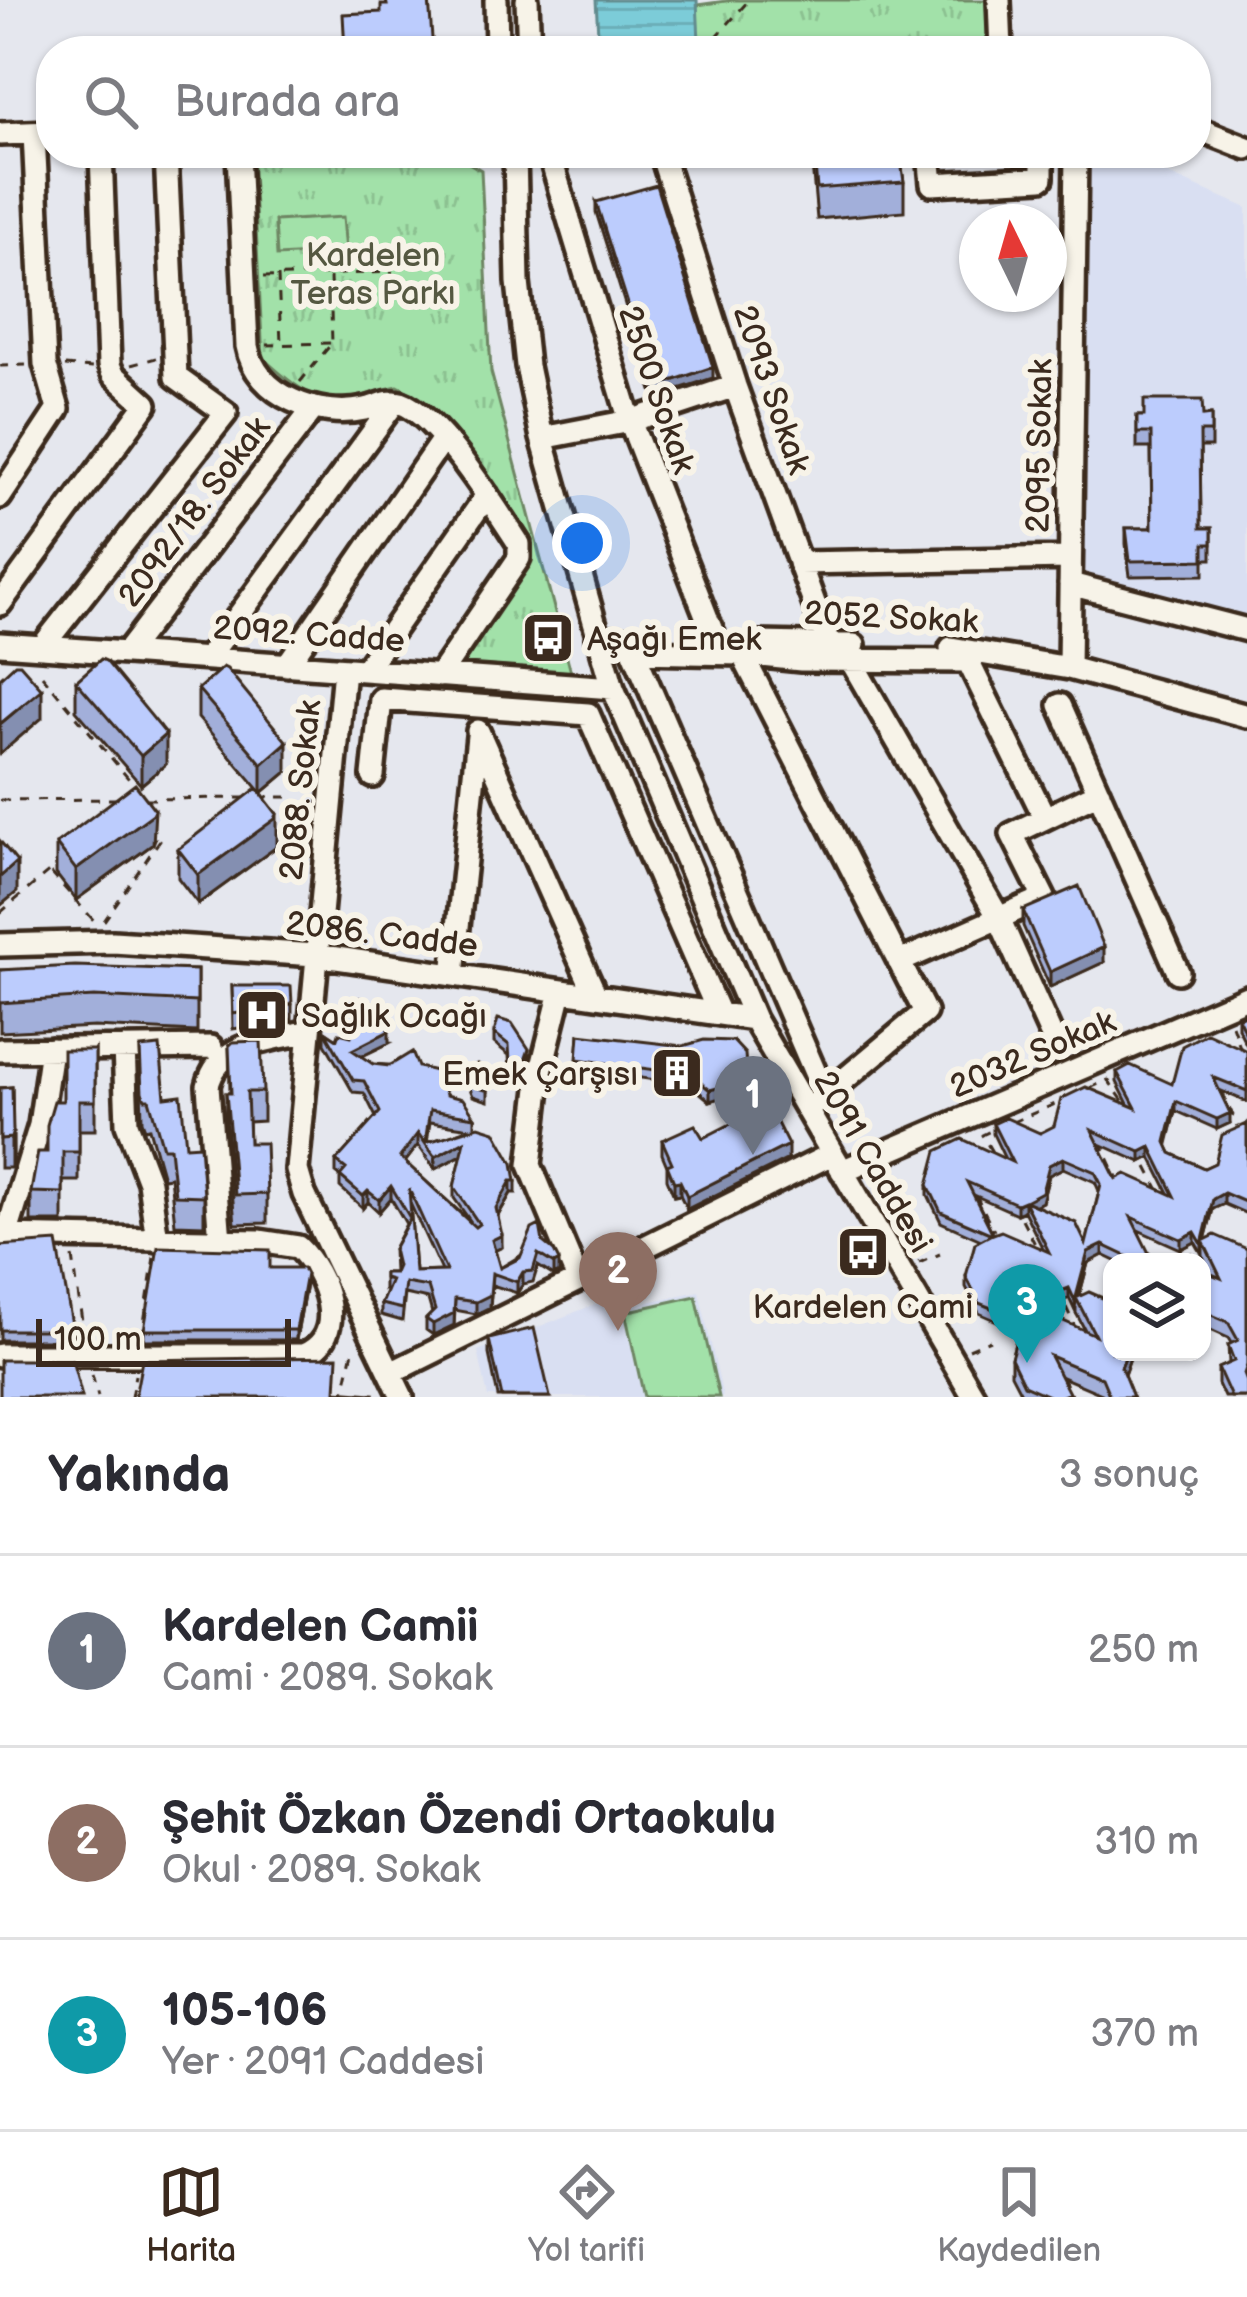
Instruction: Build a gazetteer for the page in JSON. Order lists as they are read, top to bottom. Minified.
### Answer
{"streets":{"street":["2500 Sokak","2093 Sokak","2095 Sokak","2092/18. Sokak","2052 Sokak","2092. Cadde","2088. Sokak","2086. Cadde","2032 Sokak","2091 Caddesi"]},"crossings":[["2500 Sokak","2052 Sokak"],["2093 Sokak","2052 Sokak"],["2095 Sokak","2052 Sokak"],["2092/18. Sokak","2092. Cadde"],["2052 Sokak","2091 Caddesi"],["2092. Cadde","2088. Sokak"],["2092. Cadde","2091 Caddesi"],["2088. Sokak","2086. Cadde"],["2088. Sokak","2032 Sokak"],["2086. Cadde","2091 Caddesi"],["2032 Sokak","2091 Caddesi"]],"parks":["Kardelen Teras Parkı"],"places":{"bus stop":["Aşağı Emek","Kardelen Cami"],"hospital":["Sağlık Ocağı"],"building":["Emek Çarşısı"]},"scale_bar":"100 m","north":"top","page":{"search":"Burada ara","pins":["1","2","3"],"scale":"100 m","heading":["Yakında","3 sonuç"],"list":[{"mark":"1","name":"Kardelen Camii","note":"Cami · 2089. Sokak","value":"250 m"},{"mark":"2","name":"Şehit Özkan Özendi Ortaokulu","note":"Okul · 2089. Sokak","value":"310 m"},{"mark":"3","name":"105-106","note":"Yer · 2091 Caddesi","value":"370 m"}],"nav":["Harita","Yol tarifi","Kaydedilen"]}}
